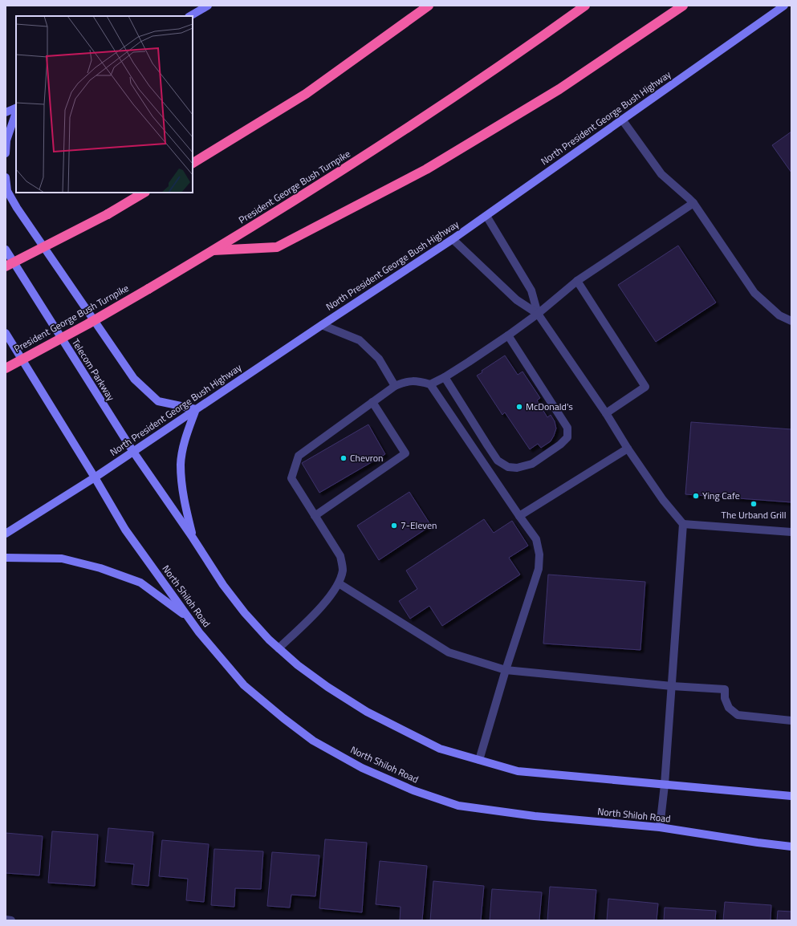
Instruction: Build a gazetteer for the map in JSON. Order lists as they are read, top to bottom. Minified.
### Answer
{"streets":{"highway":["President George Bush Turnpike"],"main road":["North President George Bush Highway","Telecom Parkway","North Shiloh Road"]},"crossings":[["North President George Bush Highway","Telecom Parkway"],["North President George Bush Highway","North Shiloh Road"]],"places":["McDonald's","Chevron","Ying Cafe","The Urband Grill","7-Eleven"]}
